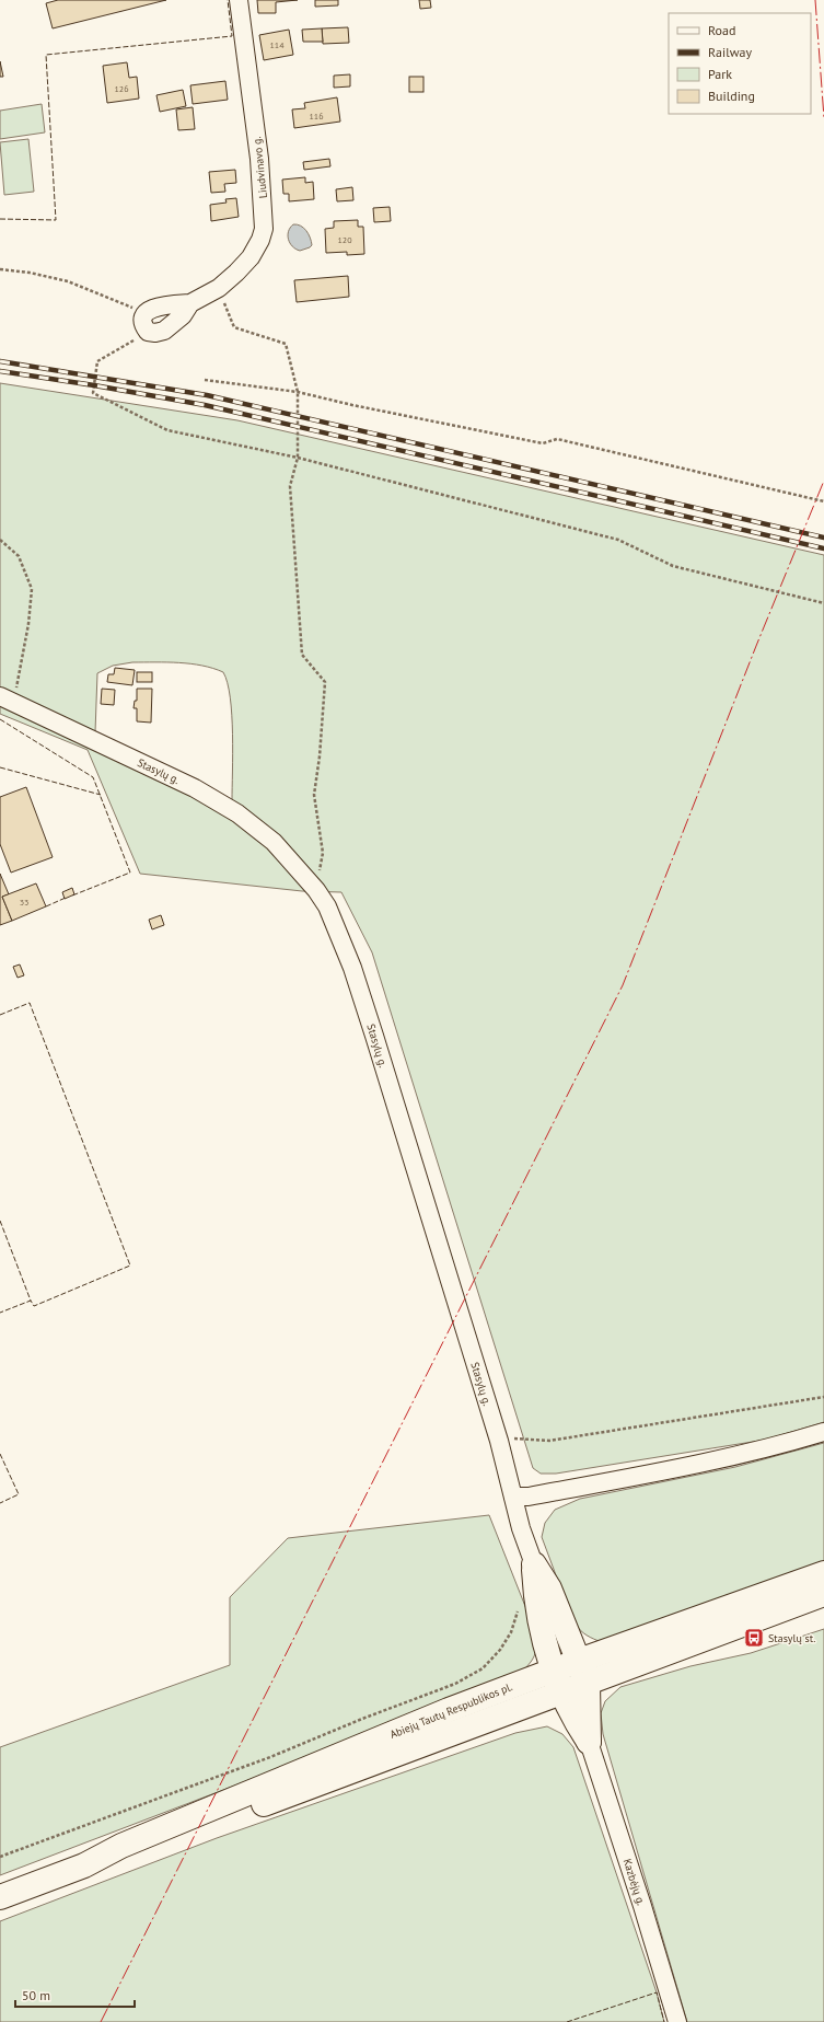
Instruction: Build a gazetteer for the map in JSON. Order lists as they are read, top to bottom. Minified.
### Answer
{"streets":{"highway":["Abiejų Tautų Respublikos pl."],"street":["Liudvinavo g.","Stasylų g.","Kazbėjų g."]},"places":{"bus stop":["Stasylų st."]},"house_numbers":["114","126","116","120","33"],"legend":["Road","Railway","Park","Building"],"scale_bar":"50 m"}
